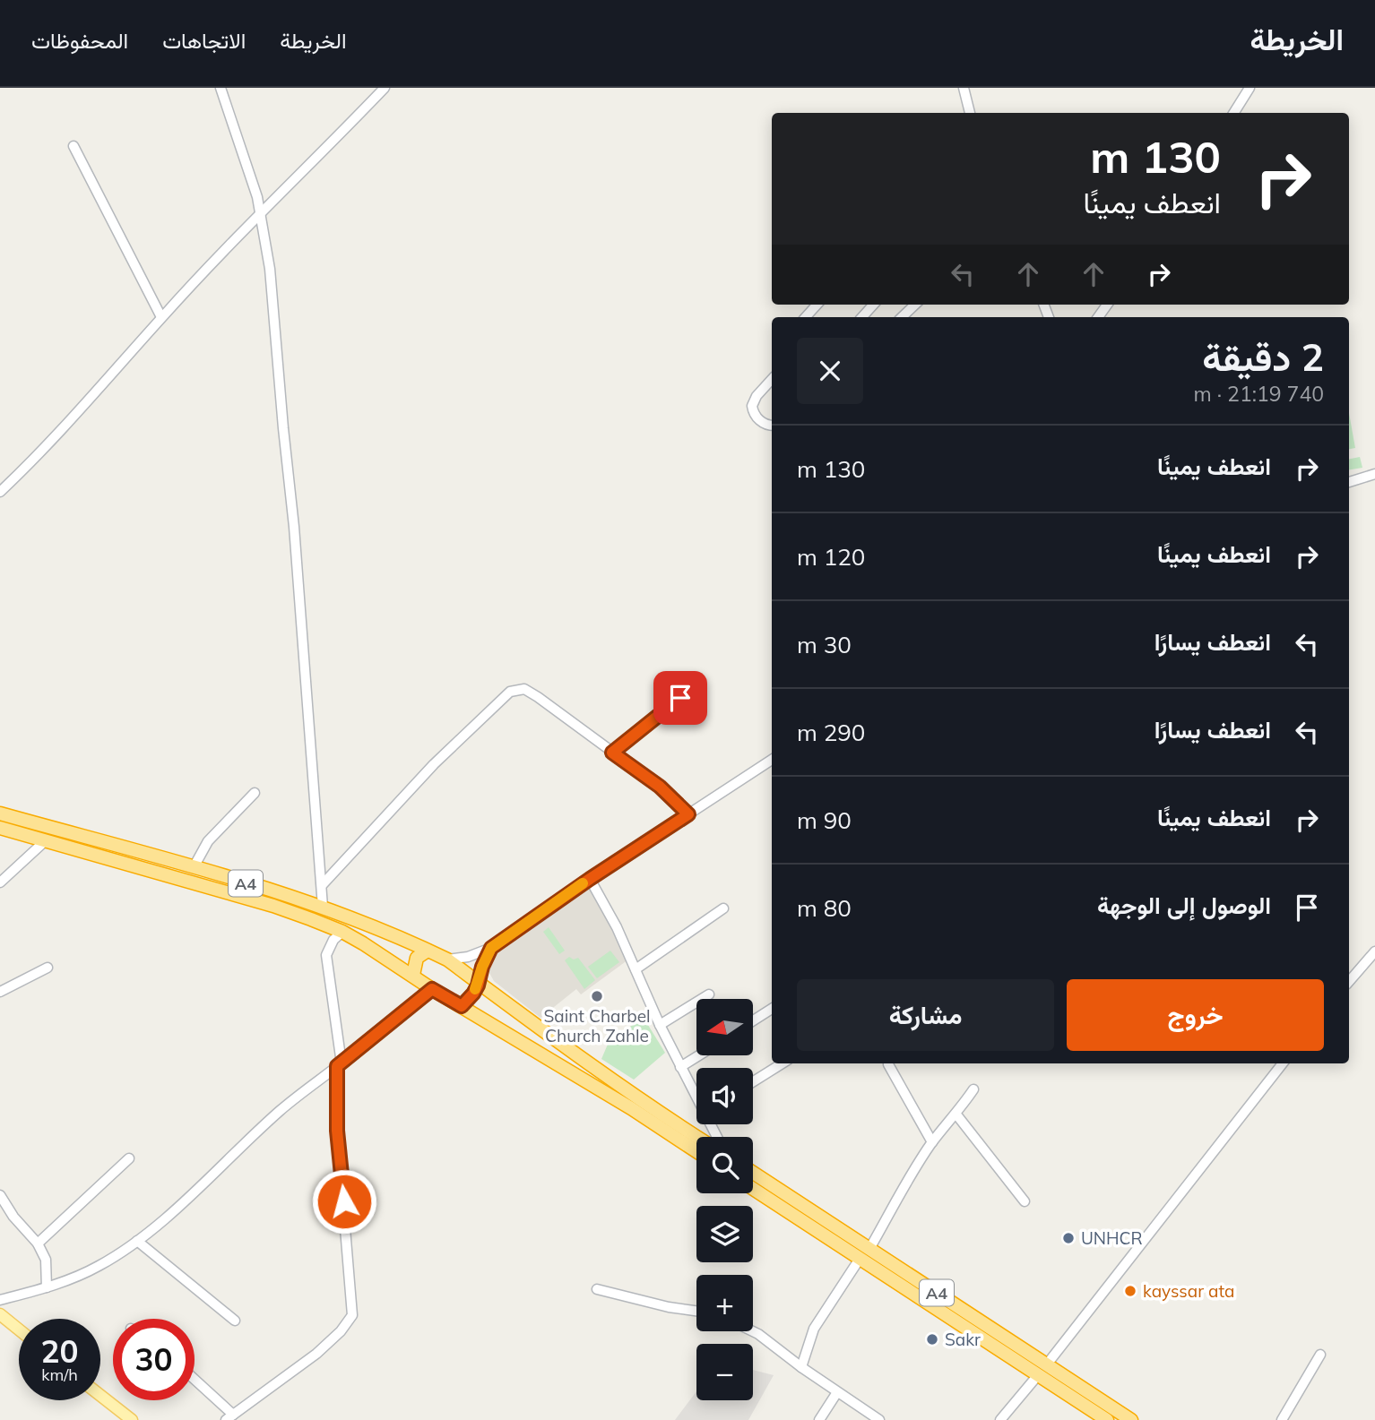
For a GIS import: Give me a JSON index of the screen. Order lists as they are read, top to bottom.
{
  "streets": {
    "highway": ["A4"]
  },
  "places": [
    "Saint Charbel Church Zahle",
    "UNHCR",
    "kayssar ata",
    "Sakr"
  ],
  "north": "left",
  "page": {
    "header": "الخريطة",
    "nav": ["الخريطة", "الاتجاهات", "المحفوظات"],
    "turn": ["130 m", "انعطف يمينًا"],
    "heading": ["2 دقيقة", "740 m · 21:19"],
    "list": [
      {
        "name": "انعطف يمينًا",
        "value": "130 m"
      },
      {
        "name": "انعطف يمينًا",
        "value": "120 m"
      },
      {
        "name": "انعطف يسارًا",
        "value": "30 m"
      },
      {
        "name": "انعطف يسارًا",
        "value": "290 m"
      },
      {
        "name": "انعطف يمينًا",
        "value": "90 m"
      },
      {
        "name": "الوصول إلى الوجهة",
        "value": "80 m"
      }
    ],
    "buttons": ["خروج", "مشاركة"],
    "map_buttons": ["+", "−"],
    "speed": "20 km/h",
    "limit": "30"
  }
}
